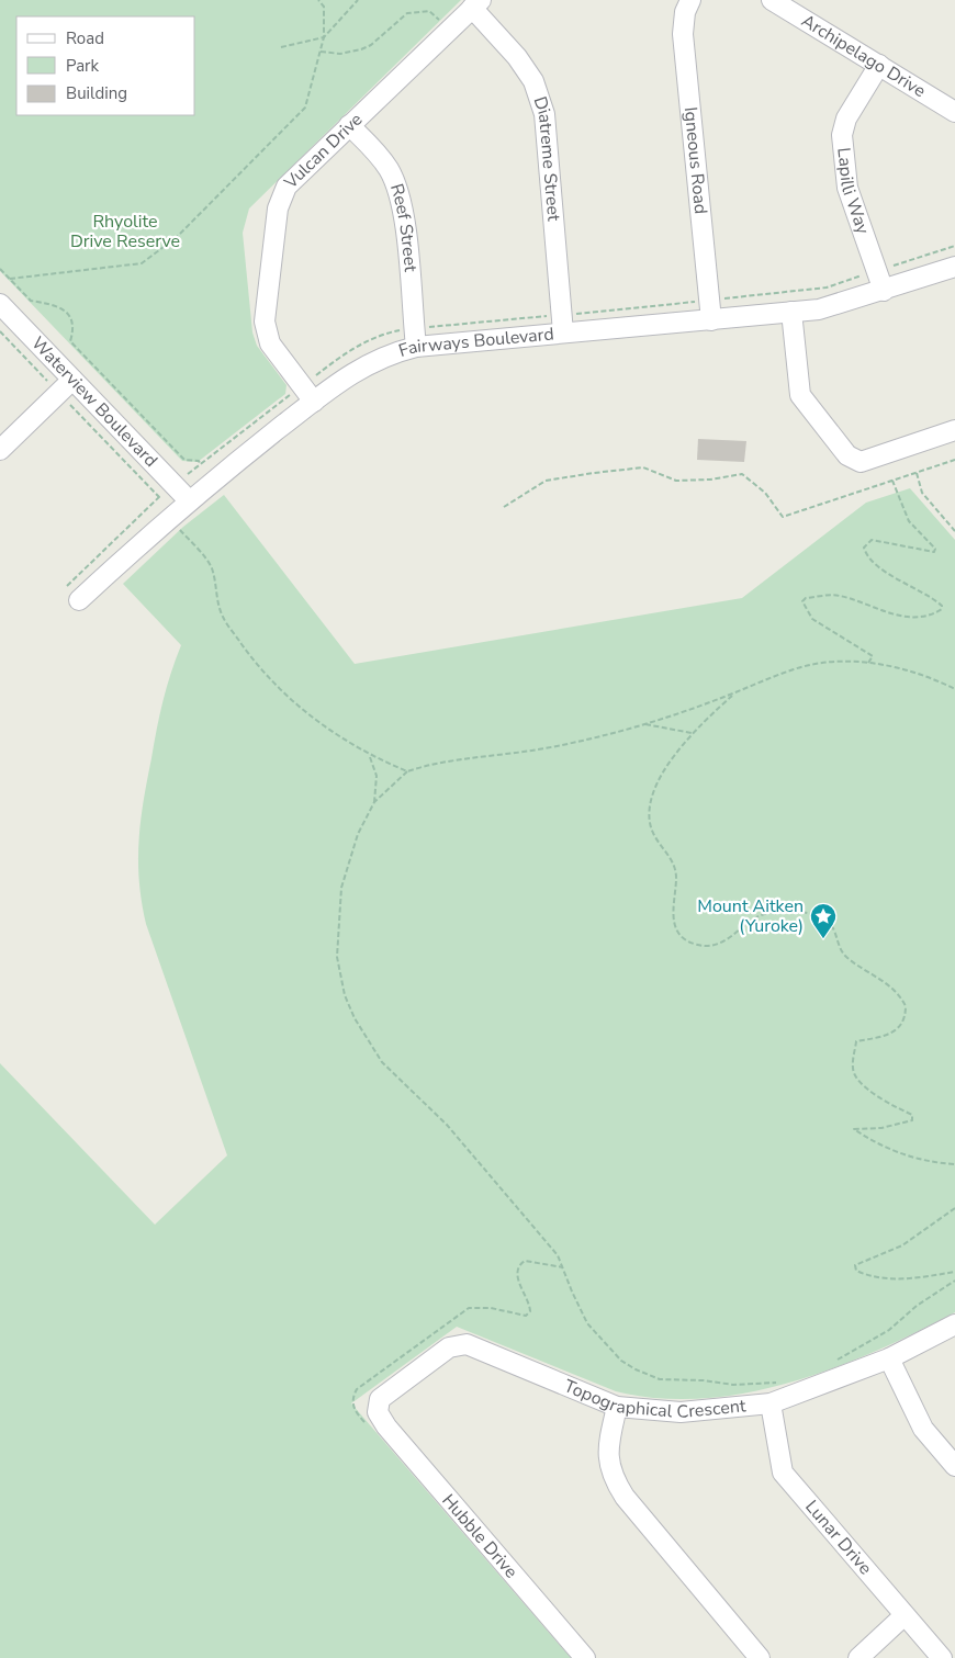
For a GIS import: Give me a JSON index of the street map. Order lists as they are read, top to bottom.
{
  "streets": {
    "street": [
      "Archipelago Drive",
      "Vulcan Drive",
      "Diatreme Street",
      "Igneous Road",
      "Lapilli Way",
      "Reef Street",
      "Fairways Boulevard",
      "Waterview Boulevard",
      "Topographical Crescent",
      "Hubble Drive",
      "Lunar Drive"
    ]
  },
  "crossings": [
    ["Archipelago Drive", "Lapilli Way"],
    ["Vulcan Drive", "Diatreme Street"],
    ["Vulcan Drive", "Reef Street"],
    ["Vulcan Drive", "Fairways Boulevard"],
    ["Diatreme Street", "Fairways Boulevard"],
    ["Igneous Road", "Fairways Boulevard"],
    ["Lapilli Way", "Fairways Boulevard"],
    ["Reef Street", "Fairways Boulevard"],
    ["Fairways Boulevard", "Waterview Boulevard"],
    ["Topographical Crescent", "Hubble Drive"],
    ["Topographical Crescent", "Lunar Drive"]
  ],
  "parks": ["Rhyolite Drive Reserve"],
  "places": {
    "place": ["Mount Aitken (Yuroke)"]
  },
  "legend": ["Road", "Park", "Building"]
}
